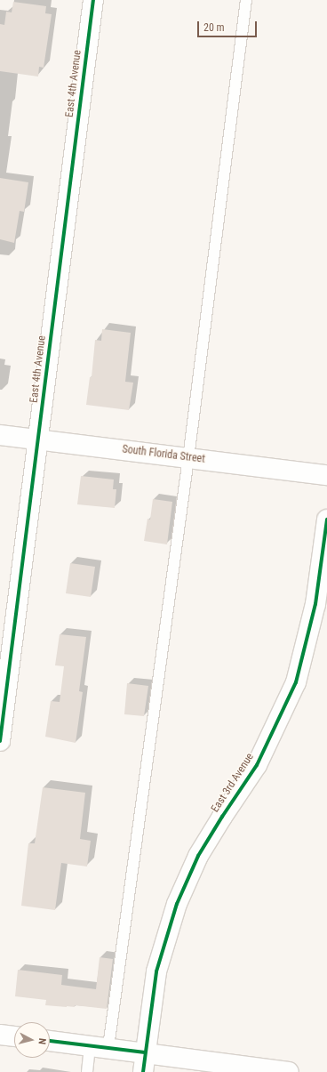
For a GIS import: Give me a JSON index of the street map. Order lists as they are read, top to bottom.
{
  "streets": {
    "street": ["East 4th Avenue", "South Florida Street", "East 3rd Avenue"]
  },
  "crossings": [
    ["East 4th Avenue", "South Florida Street"]
  ],
  "scale_bar": "20 m",
  "north": "right"
}
